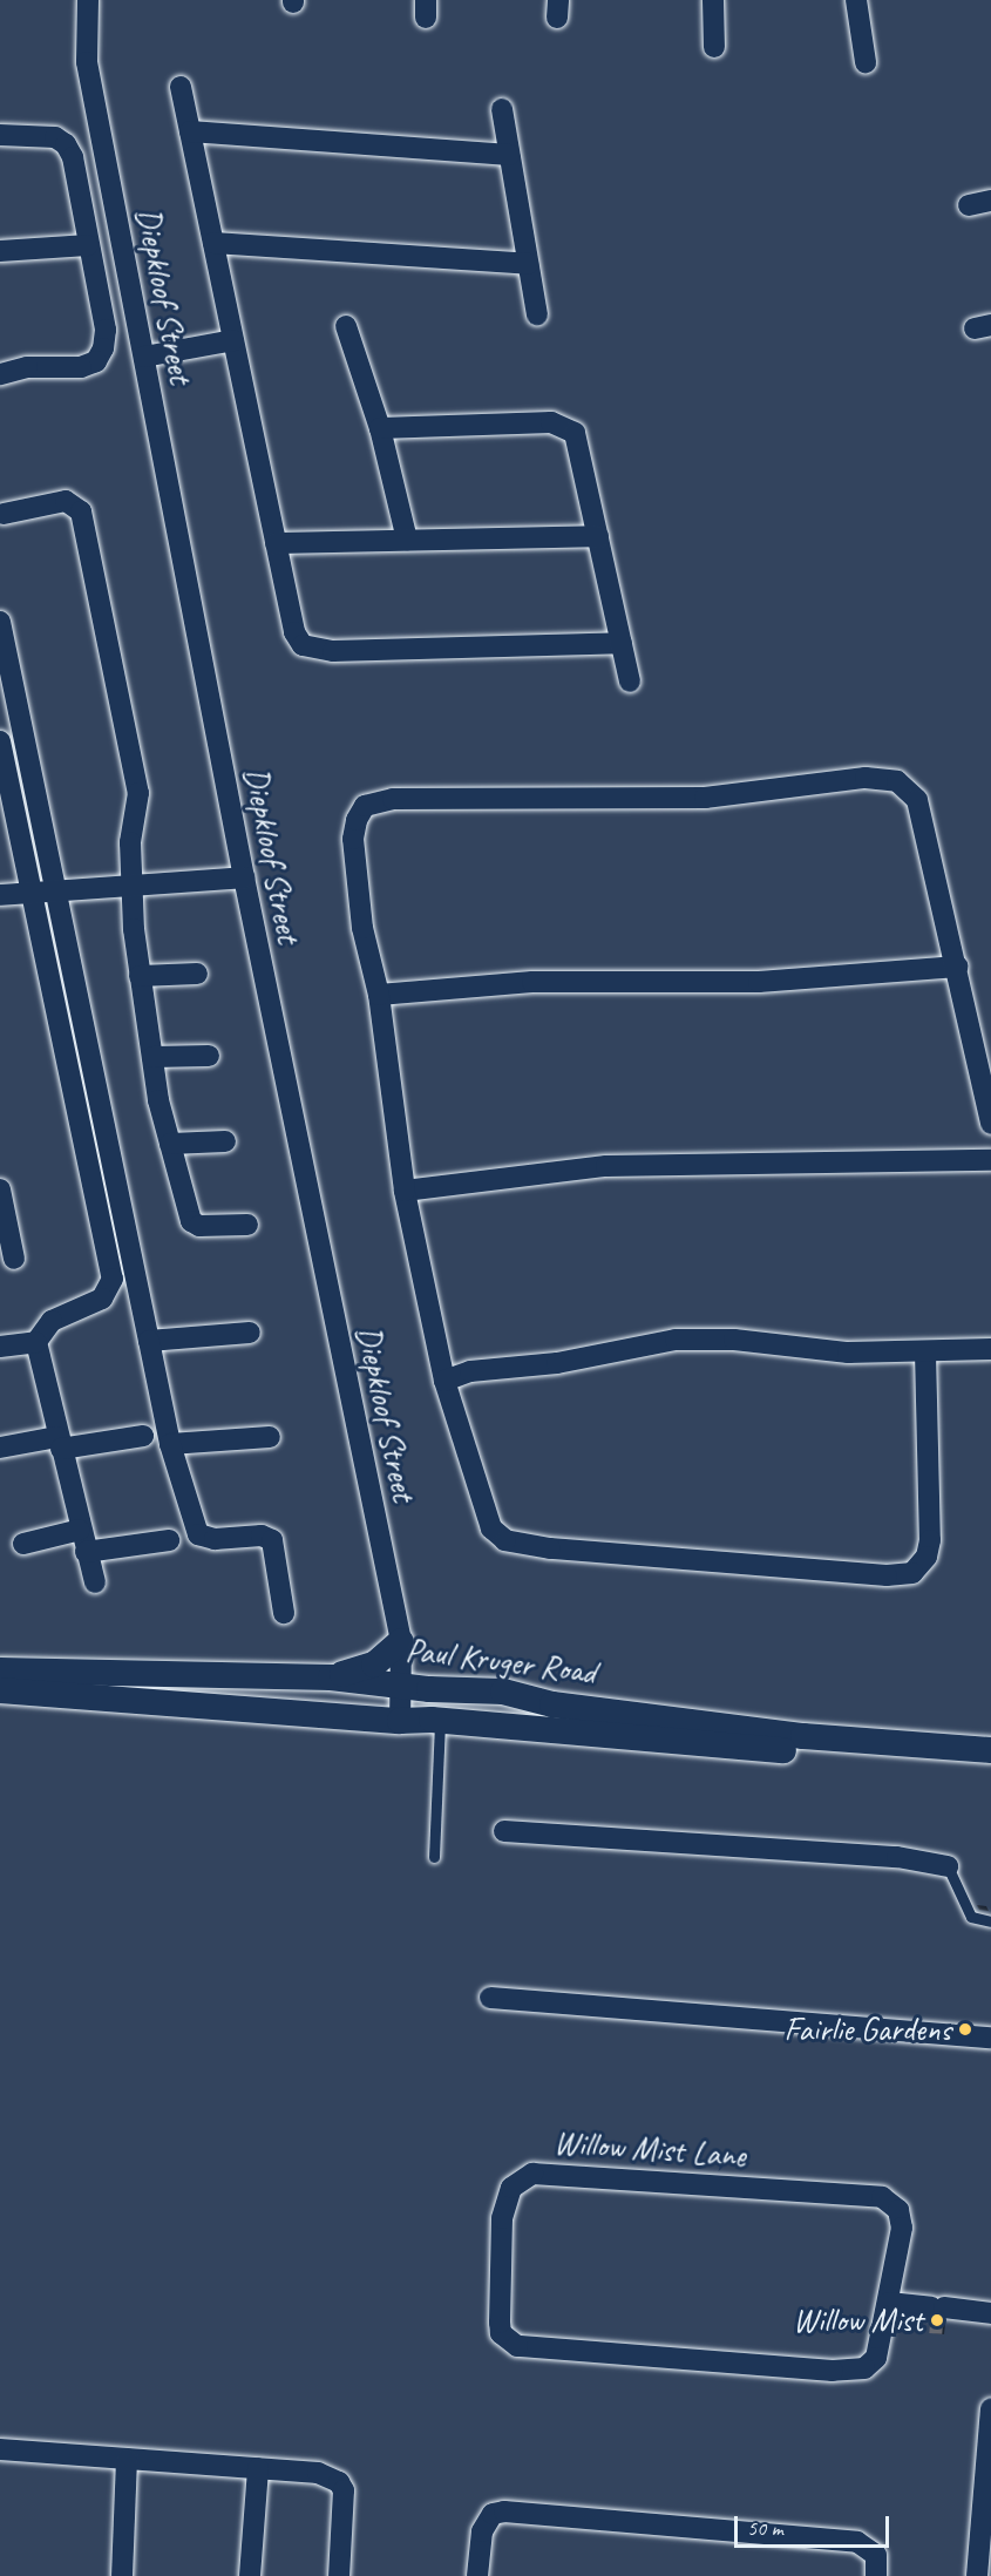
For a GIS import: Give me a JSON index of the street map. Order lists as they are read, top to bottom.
{
  "streets": {
    "street": ["Diepkloof Street", "Paul Kruger Road", "Willow Mist Lane"]
  },
  "crossings": [
    ["Diepkloof Street", "Paul Kruger Road"]
  ],
  "places": ["Fairlie Gardens", "Willow Mist"],
  "scale_bar": "50 m"
}
